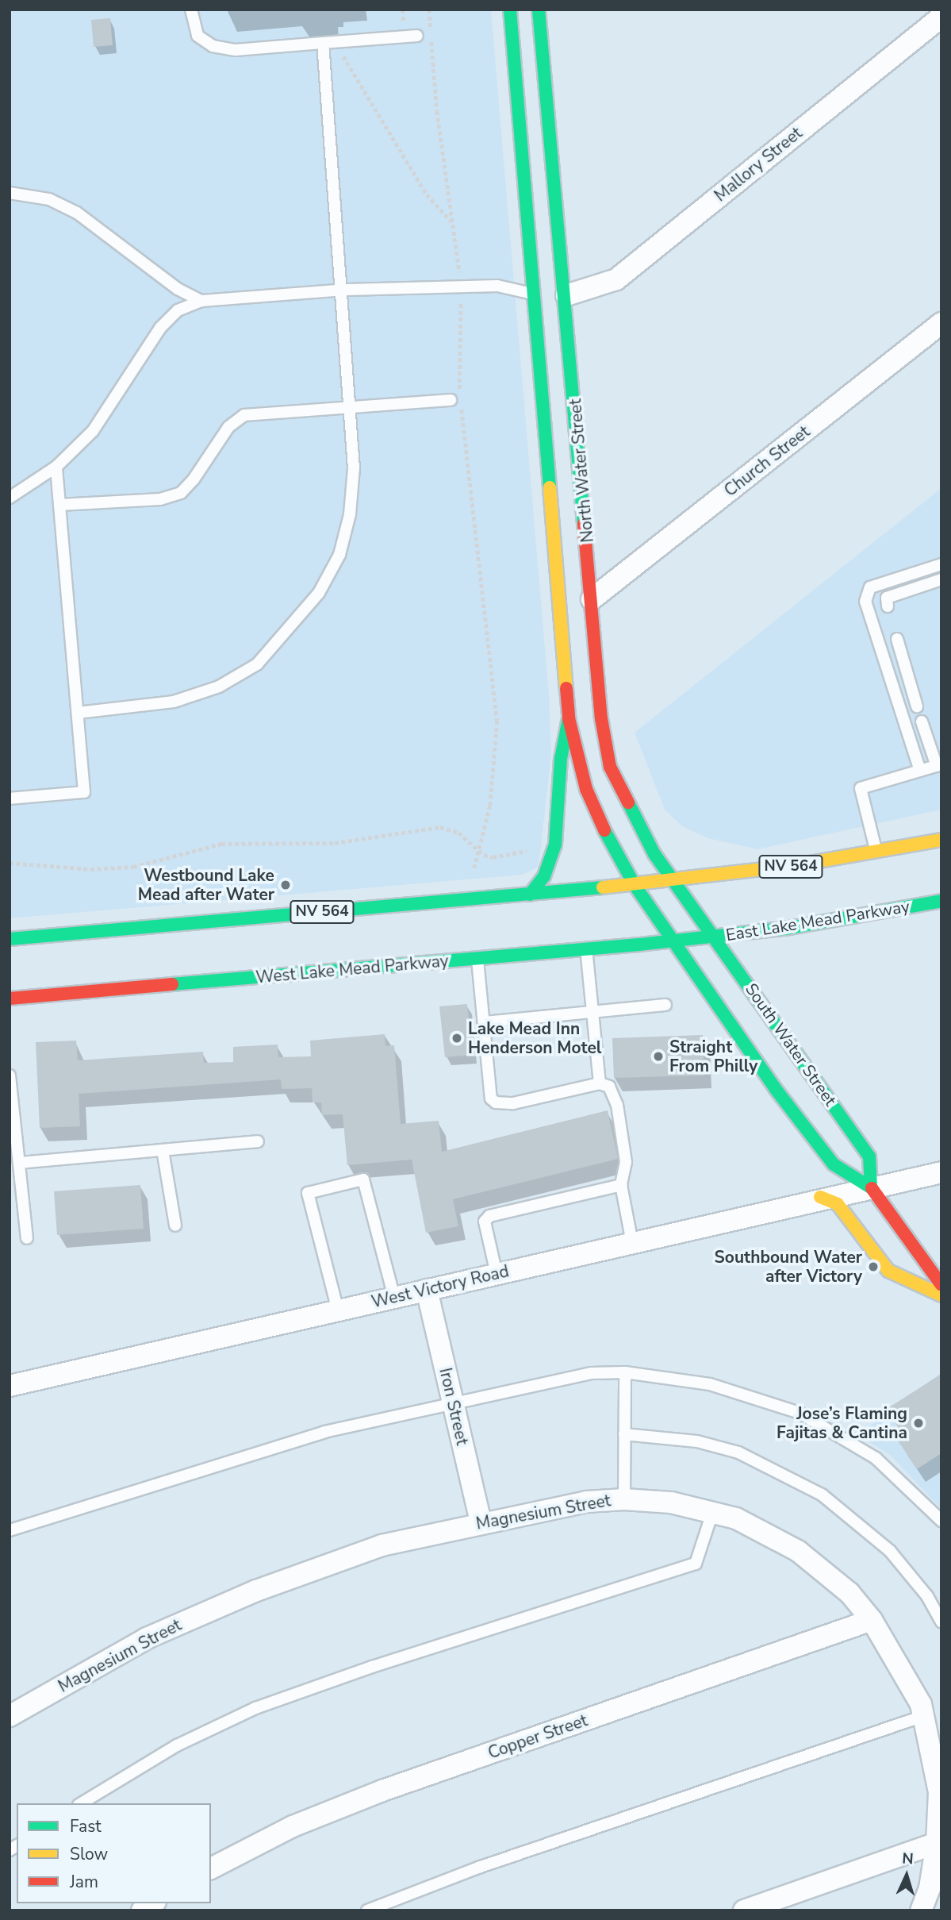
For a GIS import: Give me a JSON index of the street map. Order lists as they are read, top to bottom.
{
  "streets": {
    "main road": [
      "North Water Street",
      "NV 564",
      "East Lake Mead Parkway",
      "West Lake Mead Parkway",
      "South Water Street"
    ],
    "street": [
      "Mallory Street",
      "Church Street",
      "West Victory Road",
      "Iron Street",
      "Magnesium Street",
      "Copper Street"
    ]
  },
  "crossings": [
    ["Mallory Street", "North Water Street"],
    ["Church Street", "North Water Street"],
    ["North Water Street", "NV 564"],
    ["North Water Street", "West Lake Mead Parkway"],
    ["North Water Street", "South Water Street"],
    ["East Lake Mead Parkway", "West Lake Mead Parkway"],
    ["East Lake Mead Parkway", "South Water Street"],
    ["South Water Street", "West Victory Road"],
    ["West Victory Road", "Iron Street"],
    ["Iron Street", "Magnesium Street"],
    ["Magnesium Street", "Copper Street"]
  ],
  "places": [
    "Westbound Lake Mead after Water",
    "Lake Mead Inn Henderson Motel",
    "Straight From Philly",
    "Southbound Water after Victory",
    "Jose’s Flaming Fajitas & Cantina"
  ],
  "legend": ["Fast", "Slow", "Jam"],
  "north": "top"
}
